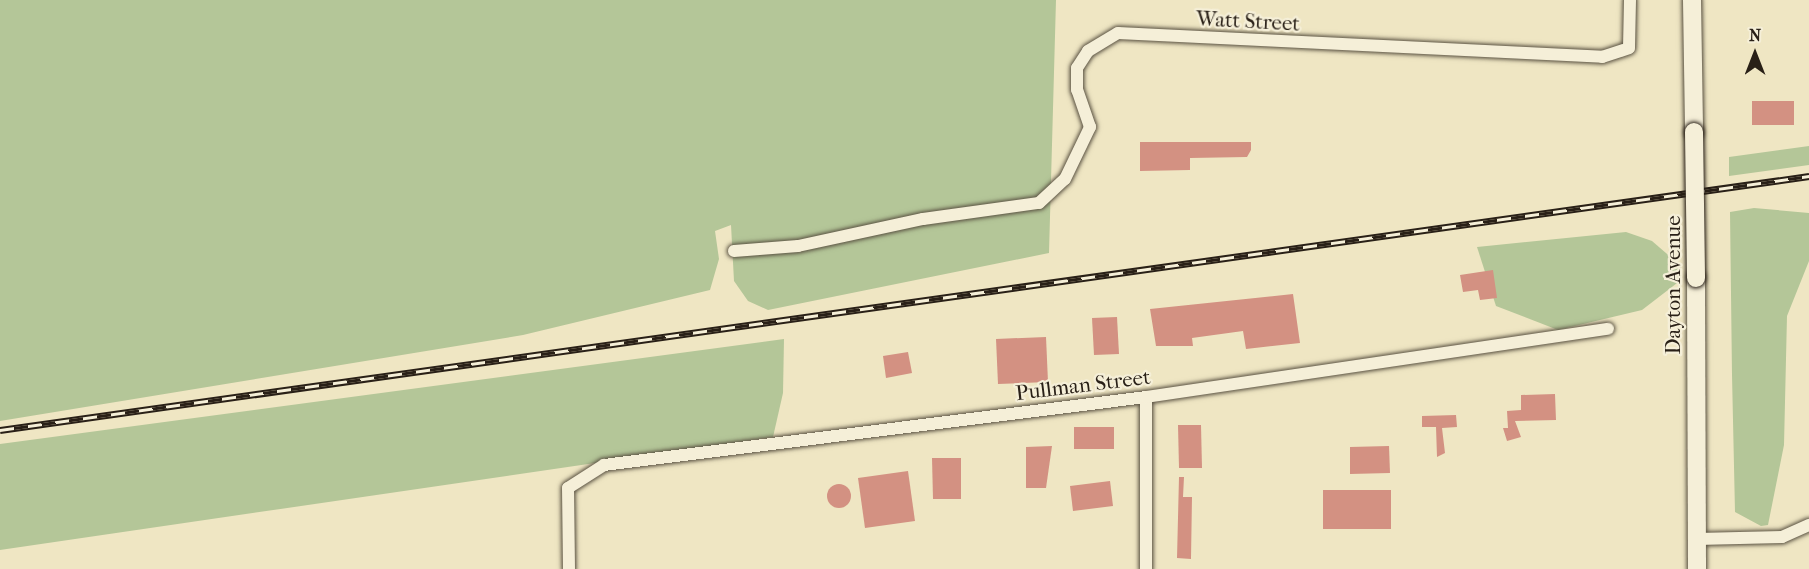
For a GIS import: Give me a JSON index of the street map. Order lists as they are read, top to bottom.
{
  "streets": {
    "main road": ["Dayton Avenue"],
    "street": ["Watt Street", "Pullman Street"]
  },
  "north": "top"
}
